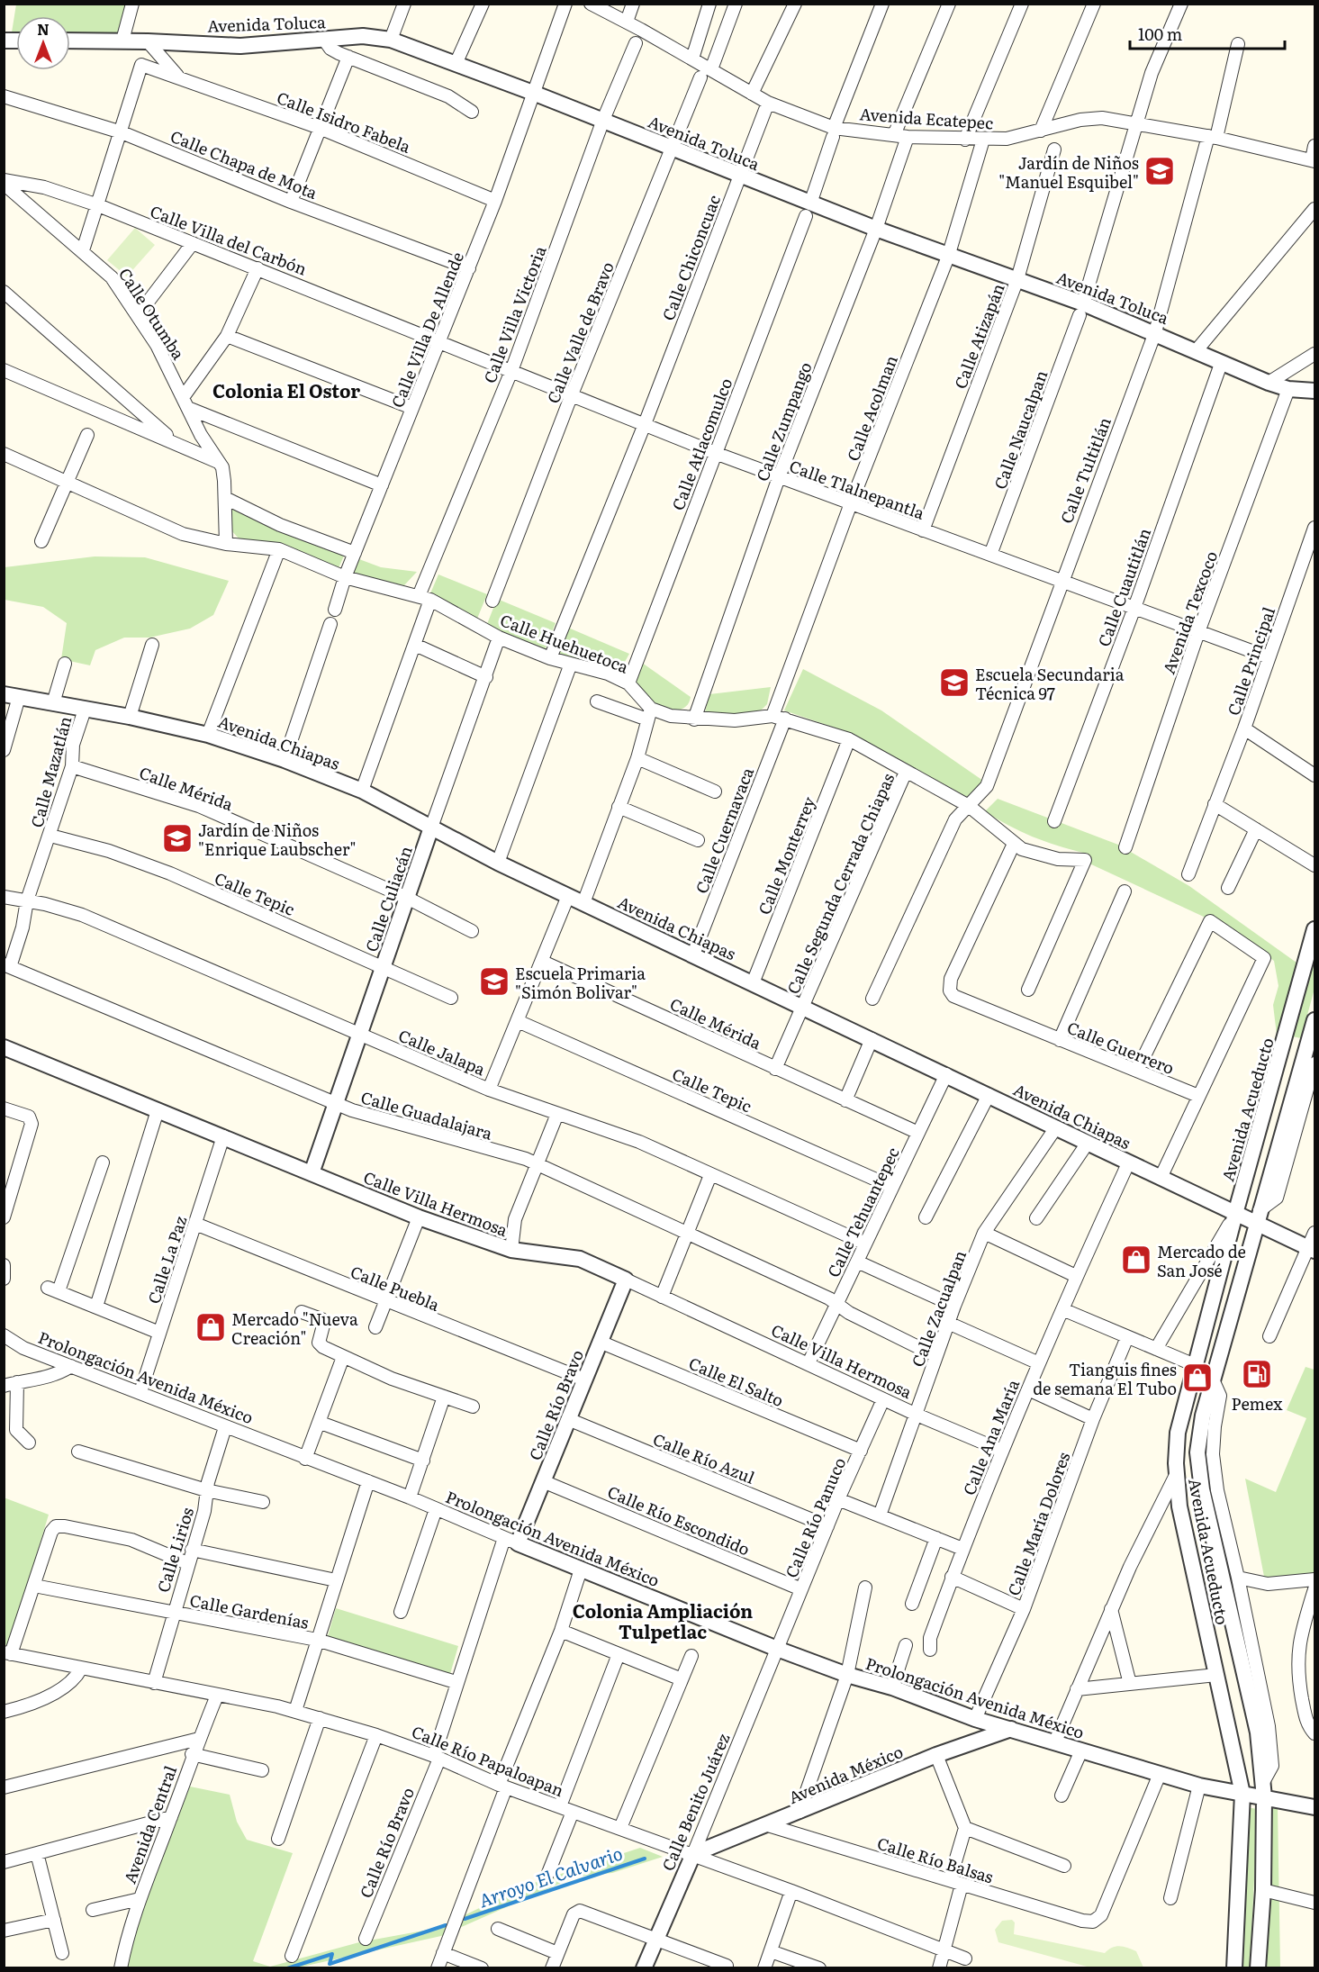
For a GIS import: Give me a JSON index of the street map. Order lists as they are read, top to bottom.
{
  "streets": {
    "street": [
      "Avenida Toluca",
      "Avenida Ecatepec",
      "Calle Isidro Fabela",
      "Calle Chapa de Mota",
      "Calle Villa del Carbón",
      "Calle Chiconcuac",
      "Calle Otumba",
      "Calle Villa Victoria",
      "Calle Villa De Allende",
      "Calle Valle de Bravo",
      "Calle Atizapán",
      "Calle Acolman",
      "Calle Zumpango",
      "Calle Naucalpan",
      "Calle Atlacomulco",
      "Calle Tultitlán",
      "Calle Tlalnepantla",
      "Calle Cuautitlán",
      "Avenida Texcoco",
      "Calle Huehuetoca",
      "Calle Principal",
      "Avenida Chiapas",
      "Calle Mazatlán",
      "Calle Mérida",
      "Calle Cuernavaca",
      "Calle Monterrey",
      "Calle Segunda Cerrada Chiapas",
      "Calle Tepic",
      "Calle Culiacán",
      "Calle Guerrero",
      "Calle Jalapa",
      "Avenida Acueducto",
      "Calle Guadalajara",
      "Calle Villa Hermosa",
      "Calle Tehuantepec",
      "Calle La Paz",
      "Calle Puebla",
      "Calle Zacualpan",
      "Prolongación Avenida México",
      "Calle El Salto",
      "Calle Río Bravo",
      "Calle Ana María",
      "Calle Río Azul",
      "Calle Río Panuco",
      "Calle Río Escondido",
      "Calle María Dolores",
      "Calle Lirios",
      "Calle Gardenías",
      "Calle Río Papaloapan",
      "Avenida México",
      "Calle Benito Juárez",
      "Avenida Central",
      "Calle Río Balsas"
    ]
  },
  "crossings": [
    ["Avenida Toluca", "Calle Isidro Fabela"],
    ["Avenida Toluca", "Calle Chiconcuac"],
    ["Avenida Toluca", "Calle Villa Victoria"],
    ["Avenida Toluca", "Calle Villa De Allende"],
    ["Avenida Toluca", "Calle Valle de Bravo"],
    ["Avenida Toluca", "Calle Atizapán"],
    ["Avenida Toluca", "Calle Acolman"],
    ["Avenida Toluca", "Calle Zumpango"],
    ["Avenida Toluca", "Calle Naucalpan"],
    ["Avenida Toluca", "Calle Atlacomulco"],
    ["Avenida Toluca", "Calle Tultitlán"],
    ["Avenida Toluca", "Calle Cuautitlán"],
    ["Avenida Toluca", "Avenida Texcoco"],
    ["Avenida Ecatepec", "Calle Chiconcuac"],
    ["Avenida Ecatepec", "Calle Acolman"],
    ["Avenida Ecatepec", "Calle Zumpango"],
    ["Avenida Ecatepec", "Calle Naucalpan"],
    ["Avenida Ecatepec", "Calle Atlacomulco"],
    ["Avenida Ecatepec", "Calle Tultitlán"],
    ["Calle Isidro Fabela", "Calle Chapa de Mota"],
    ["Calle Isidro Fabela", "Calle Villa De Allende"],
    ["Calle Chapa de Mota", "Calle Villa De Allende"],
    ["Calle Villa del Carbón", "Calle Otumba"],
    ["Calle Villa del Carbón", "Calle Villa De Allende"],
    ["Calle Villa del Carbón", "Calle Tlalnepantla"],
    ["Calle Chiconcuac", "Calle Tlalnepantla"],
    ["Calle Chiconcuac", "Calle Huehuetoca"],
    ["Calle Otumba", "Calle Huehuetoca"],
    ["Calle Villa Victoria", "Calle Tlalnepantla"],
    ["Calle Villa Victoria", "Calle Huehuetoca"],
    ["Calle Villa Victoria", "Avenida Chiapas"],
    ["Calle Villa De Allende", "Calle Tlalnepantla"],
    ["Calle Villa De Allende", "Calle Huehuetoca"],
    ["Calle Valle de Bravo", "Calle Tlalnepantla"],
    ["Calle Atizapán", "Calle Tlalnepantla"],
    ["Calle Acolman", "Calle Tlalnepantla"],
    ["Calle Zumpango", "Calle Tlalnepantla"],
    ["Calle Naucalpan", "Calle Tlalnepantla"],
    ["Calle Atlacomulco", "Calle Tlalnepantla"],
    ["Calle Atlacomulco", "Calle Huehuetoca"],
    ["Calle Tultitlán", "Calle Tlalnepantla"],
    ["Calle Tlalnepantla", "Calle Cuautitlán"],
    ["Calle Tlalnepantla", "Avenida Texcoco"],
    ["Calle Tlalnepantla", "Calle Principal"],
    ["Calle Huehuetoca", "Calle Culiacán"],
    ["Avenida Chiapas", "Calle Mazatlán"],
    ["Avenida Chiapas", "Calle Cuernavaca"],
    ["Avenida Chiapas", "Calle Monterrey"],
    ["Avenida Chiapas", "Calle Segunda Cerrada Chiapas"],
    ["Avenida Chiapas", "Calle Culiacán"],
    ["Avenida Chiapas", "Avenida Acueducto"],
    ["Avenida Chiapas", "Calle Tehuantepec"],
    ["Avenida Chiapas", "Calle Zacualpan"],
    ["Avenida Chiapas", "Calle Ana María"],
    ["Calle Mazatlán", "Calle Mérida"],
    ["Calle Mazatlán", "Calle Tepic"],
    ["Calle Mazatlán", "Calle Jalapa"],
    ["Calle Mazatlán", "Calle Guadalajara"],
    ["Calle Mérida", "Calle Segunda Cerrada Chiapas"],
    ["Calle Mérida", "Calle Culiacán"],
    ["Calle Mérida", "Calle Tehuantepec"],
    ["Calle Tepic", "Calle Culiacán"],
    ["Calle Tepic", "Calle Tehuantepec"],
    ["Calle Culiacán", "Calle Jalapa"],
    ["Calle Culiacán", "Calle Guadalajara"],
    ["Calle Culiacán", "Calle Villa Hermosa"],
    ["Calle Jalapa", "Calle Tehuantepec"],
    ["Avenida Acueducto", "Prolongación Avenida México"],
    ["Calle Guadalajara", "Calle Tehuantepec"],
    ["Calle Guadalajara", "Calle Zacualpan"],
    ["Calle Villa Hermosa", "Calle Tehuantepec"],
    ["Calle Villa Hermosa", "Calle La Paz"],
    ["Calle Villa Hermosa", "Calle Zacualpan"],
    ["Calle Villa Hermosa", "Calle Río Bravo"],
    ["Calle Villa Hermosa", "Calle Ana María"],
    ["Calle Villa Hermosa", "Calle Río Panuco"],
    ["Calle La Paz", "Calle Puebla"],
    ["Calle La Paz", "Prolongación Avenida México"],
    ["Calle Puebla", "Calle Río Bravo"],
    ["Prolongación Avenida México", "Calle Río Bravo"],
    ["Prolongación Avenida México", "Calle Río Panuco"],
    ["Prolongación Avenida México", "Calle María Dolores"],
    ["Prolongación Avenida México", "Calle Lirios"],
    ["Prolongación Avenida México", "Avenida México"],
    ["Prolongación Avenida México", "Calle Benito Juárez"],
    ["Prolongación Avenida México", "Calle Río Balsas"],
    ["Calle El Salto", "Calle Río Bravo"],
    ["Calle El Salto", "Calle Río Panuco"],
    ["Calle Río Bravo", "Calle Río Azul"],
    ["Calle Río Bravo", "Calle Río Escondido"],
    ["Calle Río Bravo", "Calle Gardenías"],
    ["Calle Río Bravo", "Calle Río Papaloapan"],
    ["Calle Río Azul", "Calle Río Panuco"],
    ["Calle Río Panuco", "Calle Río Escondido"],
    ["Calle Río Panuco", "Calle Benito Juárez"],
    ["Calle Lirios", "Calle Gardenías"],
    ["Calle Lirios", "Calle Río Papaloapan"],
    ["Calle Río Papaloapan", "Avenida México"],
    ["Calle Río Papaloapan", "Calle Benito Juárez"],
    ["Calle Río Papaloapan", "Avenida Central"],
    ["Avenida México", "Calle Benito Juárez"],
    ["Avenida México", "Calle Río Balsas"]
  ],
  "districts": ["Colonia El Ostor", "Colonia Ampliación Tulpetlac"],
  "water": ["Arroyo El Calvario"],
  "places": {
    "school or university": [
      "Jardín de Niños \"Manuel Esquibel\"",
      "Escuela Secundaria Técnica 97",
      "Jardín de Niños \"Enrique Laubscher\"",
      "Escuela Primaria \"Simón Bolivar\""
    ],
    "shop": ["Mercado de San José", "Mercado \"Nueva Creación\"", "Tianguis fines de semana El Tubo"],
    "fuel station": ["Pemex"]
  },
  "scale_bar": "100 m",
  "north": "top"
}
